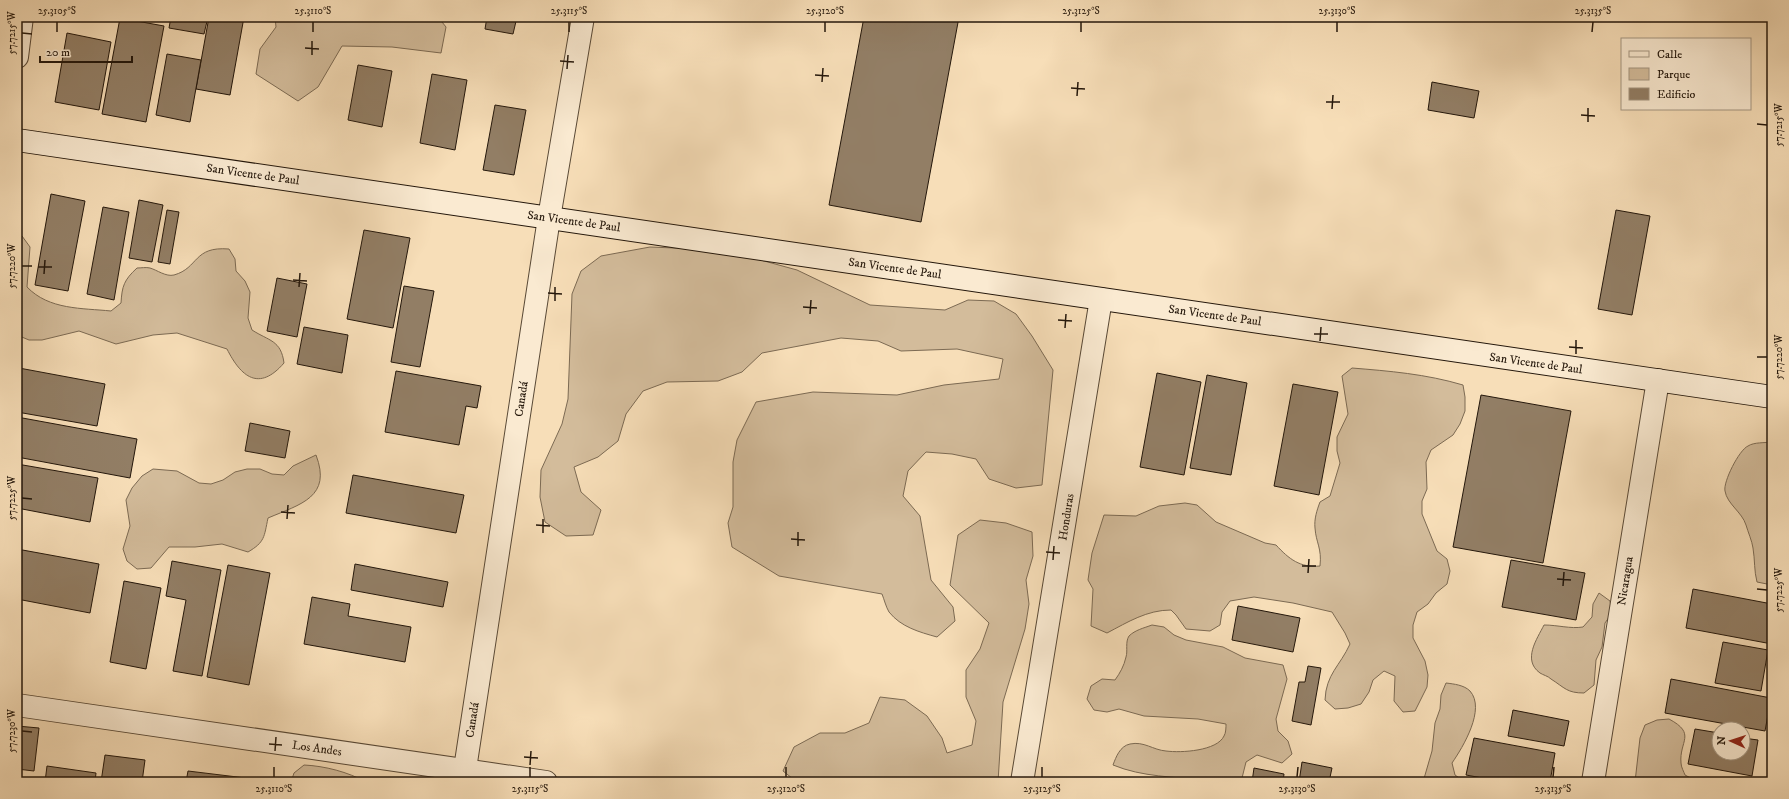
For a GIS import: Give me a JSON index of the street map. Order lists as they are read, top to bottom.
{
  "streets": {
    "street": [
      "San Vicente de Paul",
      "Canadá",
      "Honduras",
      "Nicaragua",
      "Los Andes"
    ]
  },
  "crossings": [
    ["San Vicente de Paul", "Canadá"],
    ["San Vicente de Paul", "Honduras"],
    ["San Vicente de Paul", "Nicaragua"],
    ["Canadá", "Los Andes"]
  ],
  "legend": ["Calle", "Parque", "Edificio"],
  "scale_bar": "20 m",
  "north": "left",
  "coordinates": [
    "25.3105°S",
    "25.3110°S",
    "25.3115°S",
    "25.3120°S",
    "25.3125°S",
    "25.3130°S",
    "25.3135°S",
    "57.7215°W",
    "57.7220°W",
    "57.7225°W",
    "57.7230°W"
  ]
}
